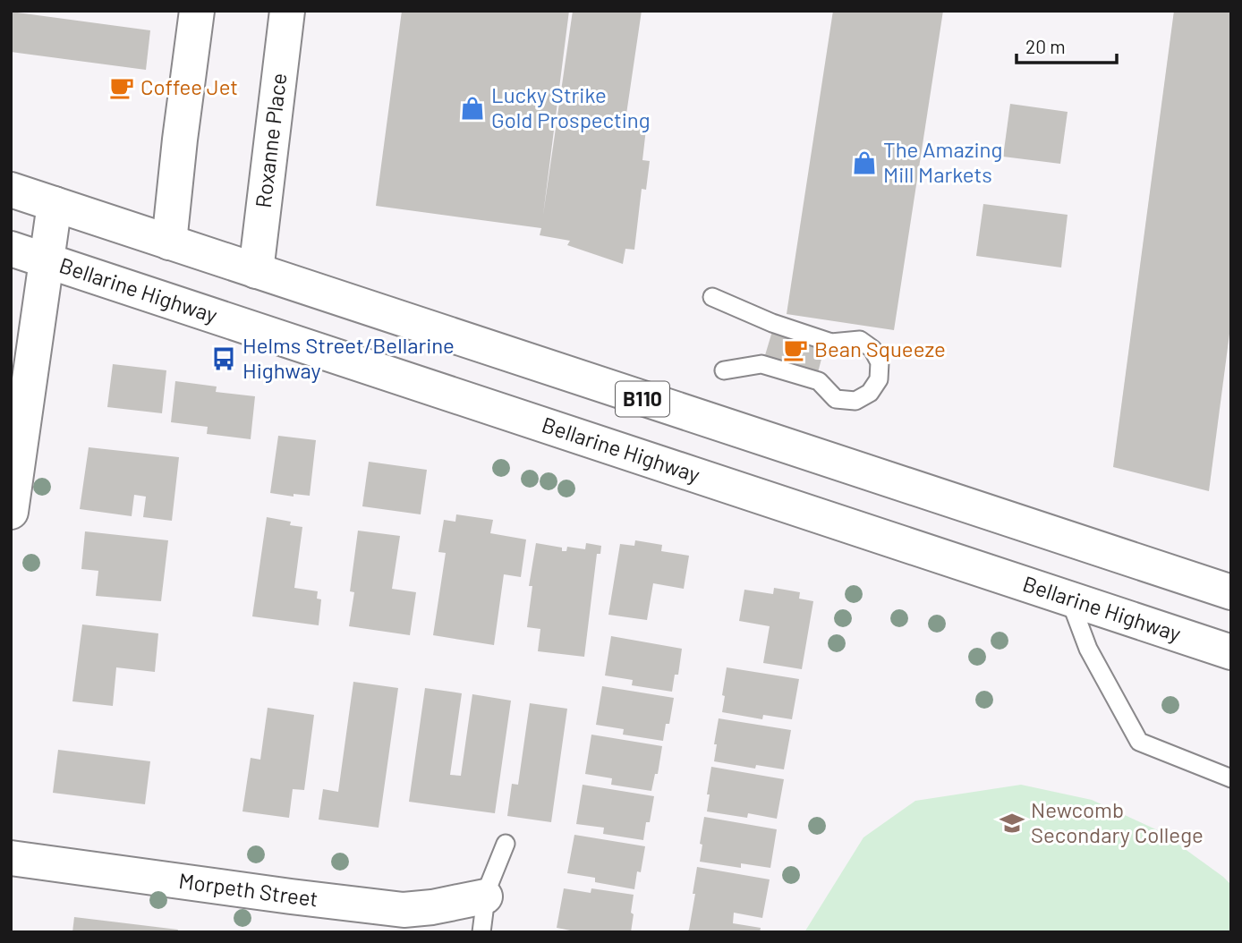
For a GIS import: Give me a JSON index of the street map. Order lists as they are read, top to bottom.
{
  "streets": {
    "main road": [
      "Roxanne Place",
      "Bellarine Highway",
      "B110",
      "Morpeth Street"
    ]
  },
  "crossings": [
    ["Roxanne Place", "B110"]
  ],
  "places": {
    "cafe": ["Coffee Jet", "Bean Squeeze"],
    "shop": ["Lucky Strike Gold Prospecting", "The Amazing Mill Markets"],
    "bus stop": ["Helms Street/Bellarine Highway"],
    "school or university": ["Newcomb Secondary College"]
  },
  "scale_bar": "20 m"
}
